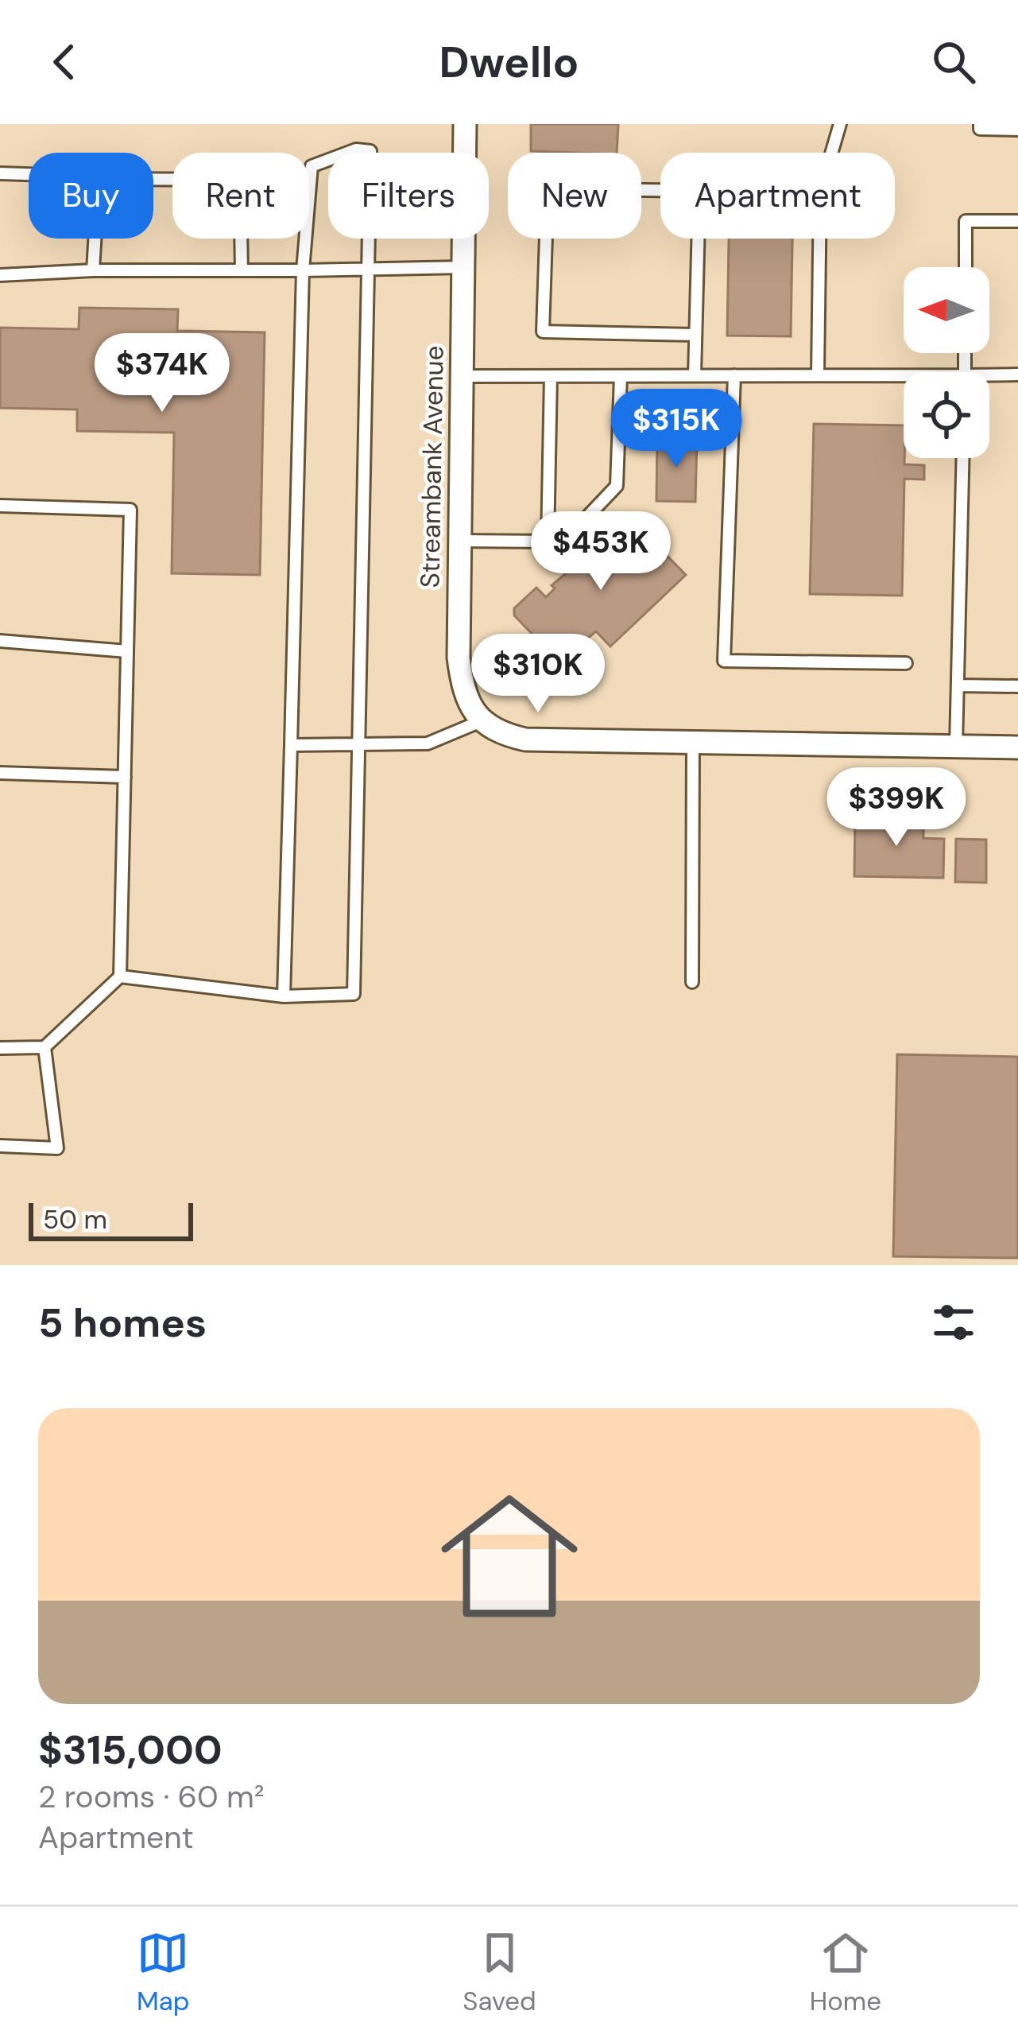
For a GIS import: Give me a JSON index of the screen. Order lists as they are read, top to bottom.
{
  "streets": {
    "street": ["Streambank Avenue"]
  },
  "scale_bar": "50 m",
  "north": "left",
  "page": {
    "header": "Dwello",
    "chip": [
      "Buy",
      "Rent",
      "Filters",
      "New",
      "Apartment"
    ],
    "price": [
      "$374K",
      "$315K",
      "$453K",
      "$310K",
      "$399K"
    ],
    "scale": "50 m",
    "heading": "5 homes",
    "list": [
      {
        "name": "$315,000",
        "note": "2 rooms · 60 m² · Apartment"
      }
    ],
    "tabs": ["Map", "Saved", "Home"]
  }
}
